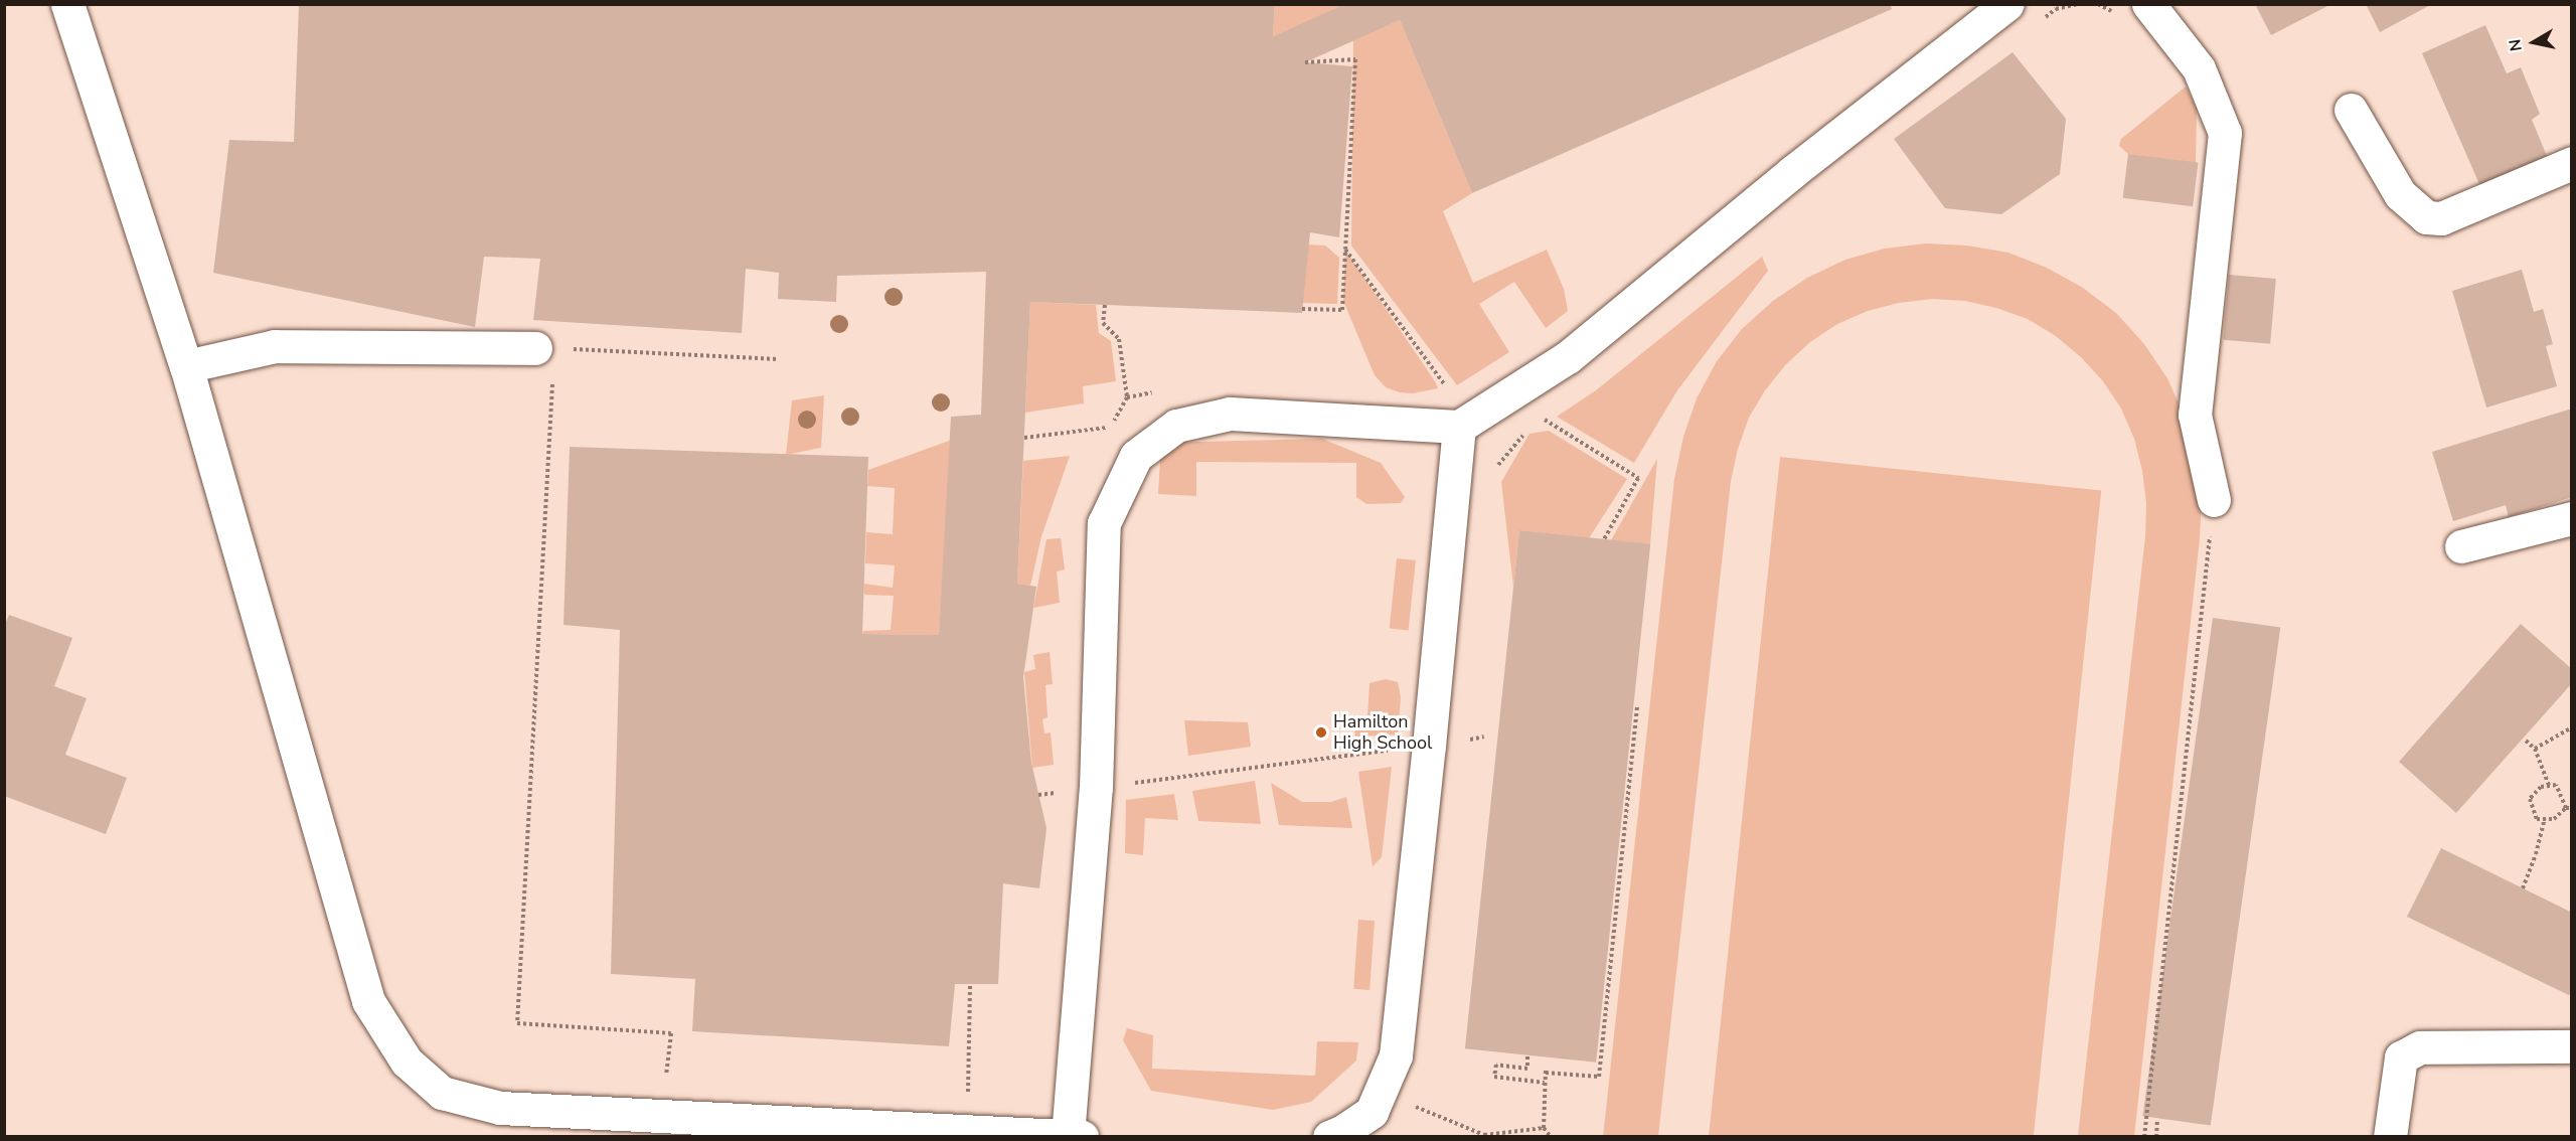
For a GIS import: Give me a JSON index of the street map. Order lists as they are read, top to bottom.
{
  "places": ["Hamilton High School"],
  "north": "left"
}
